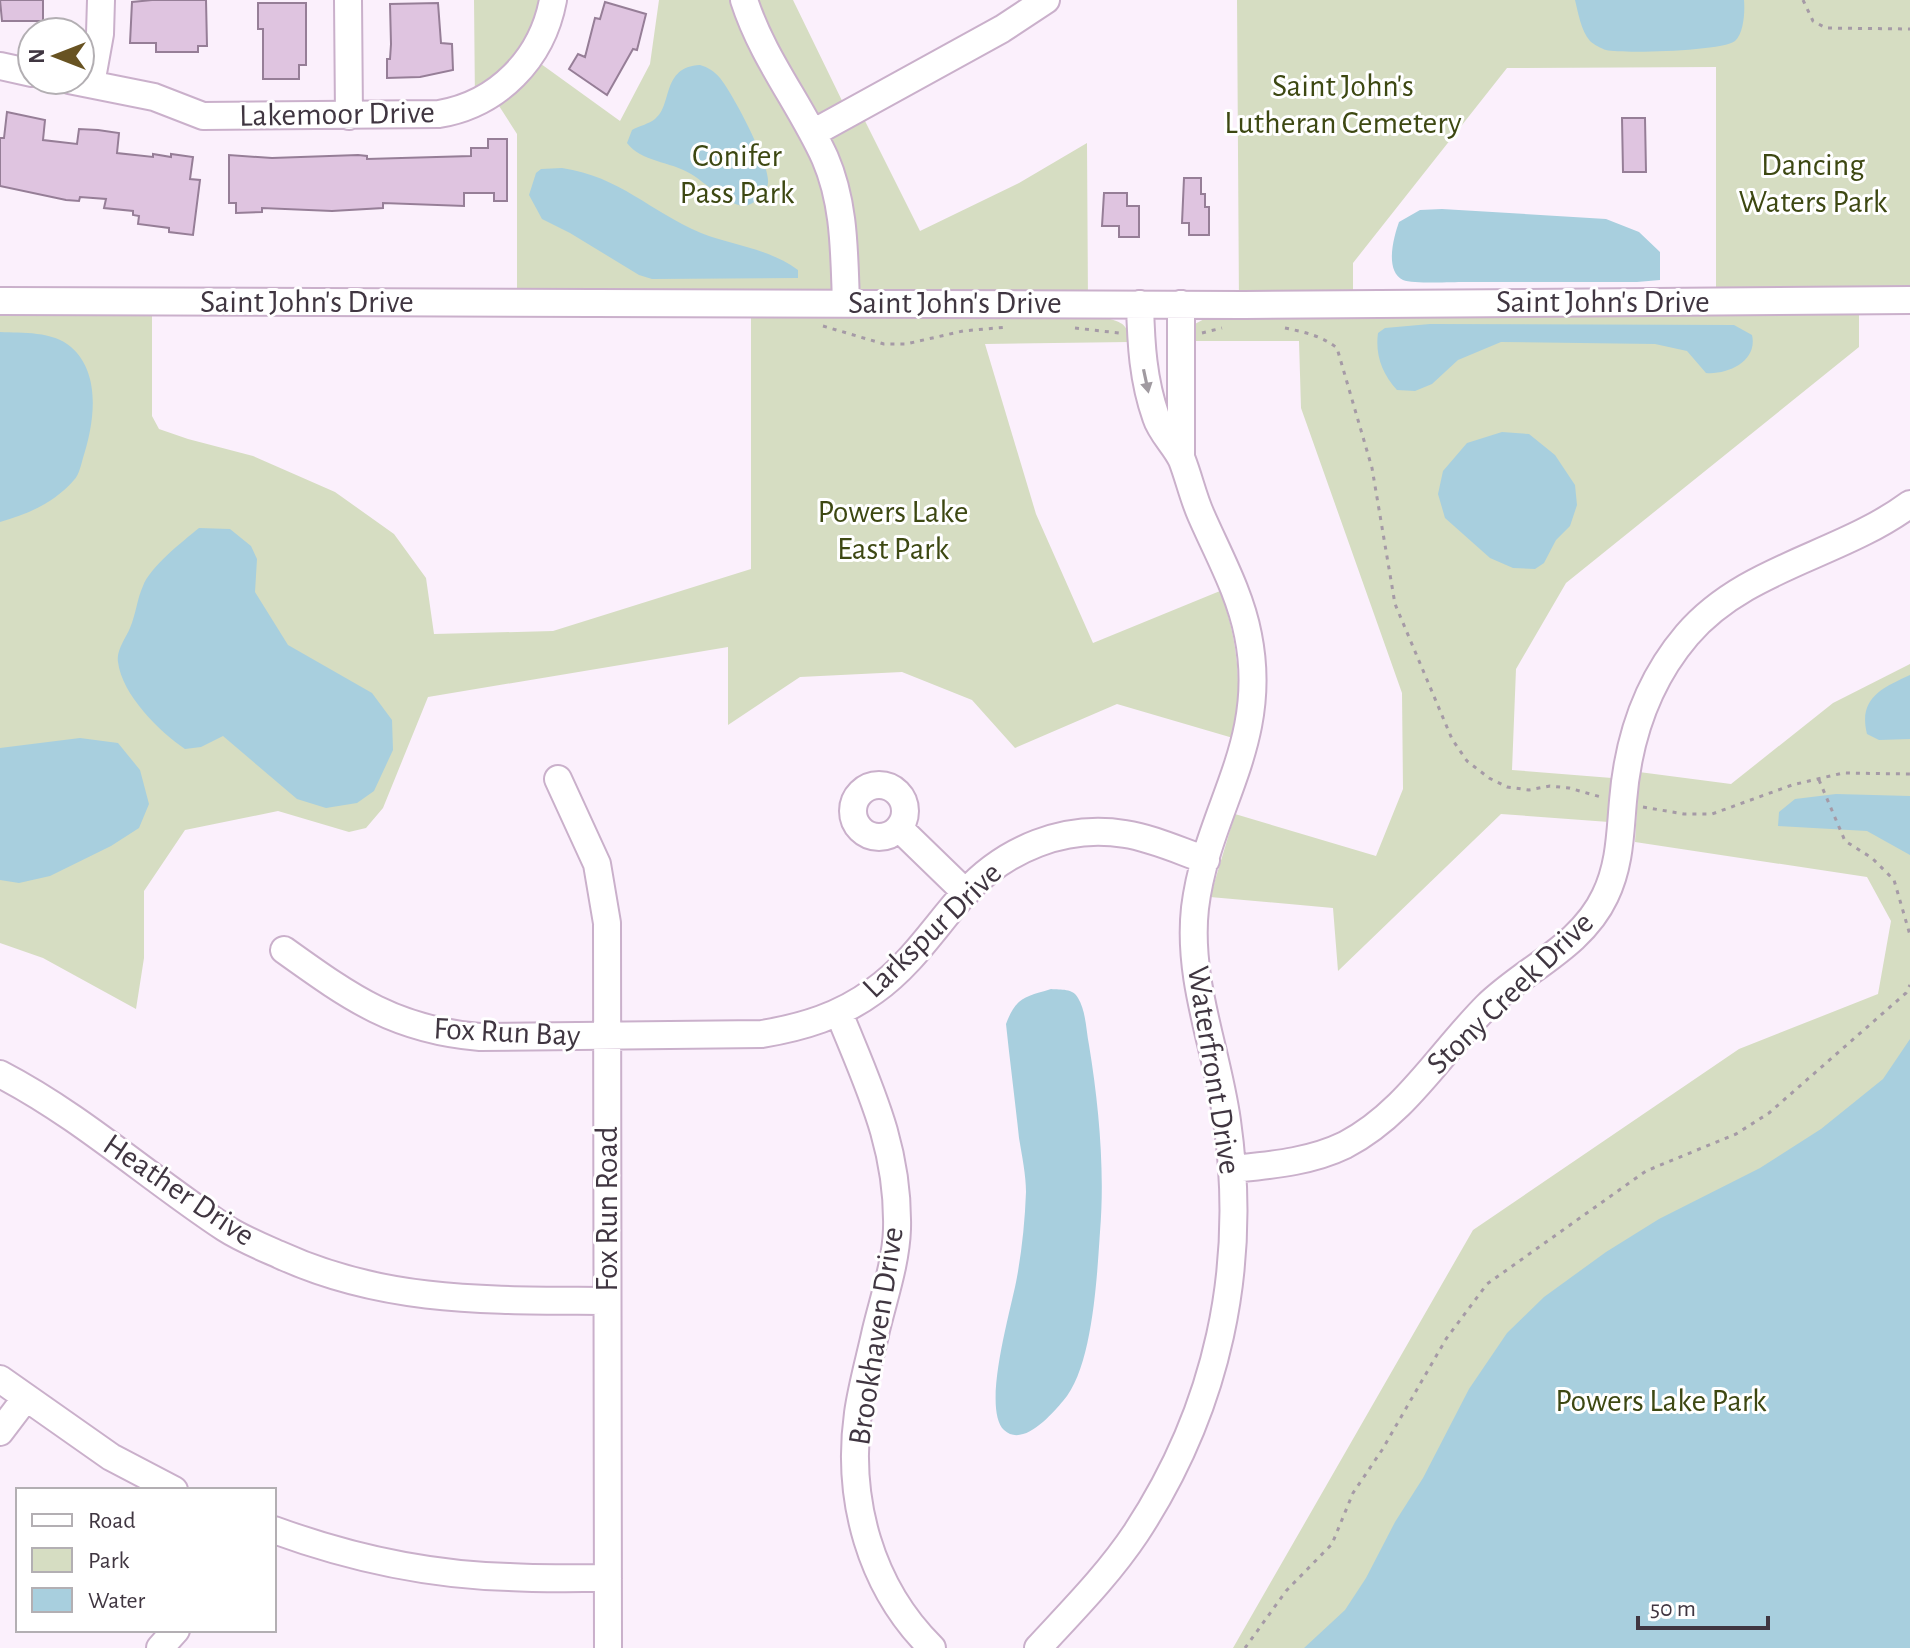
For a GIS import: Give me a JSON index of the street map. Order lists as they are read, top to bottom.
{
  "streets": {
    "street": [
      "Lakemoor Drive",
      "Saint John's Drive",
      "Larkspur Drive",
      "Stony Creek Drive",
      "Fox Run Bay",
      "Waterfront Drive",
      "Heather Drive",
      "Fox Run Road",
      "Brookhaven Drive"
    ]
  },
  "crossings": [
    ["Saint John's Drive", "Waterfront Drive"],
    ["Larkspur Drive", "Fox Run Bay"],
    ["Larkspur Drive", "Waterfront Drive"],
    ["Larkspur Drive", "Fox Run Road"],
    ["Larkspur Drive", "Brookhaven Drive"],
    ["Stony Creek Drive", "Waterfront Drive"],
    ["Fox Run Bay", "Fox Run Road"],
    ["Heather Drive", "Fox Run Road"]
  ],
  "parks": [
    "Saint John's Lutheran Cemetery",
    "Conifer Pass Park",
    "Dancing Waters Park",
    "Powers Lake East Park",
    "Powers Lake Park"
  ],
  "legend": ["Road", "Park", "Water"],
  "scale_bar": "50 m",
  "north": "left"
}
